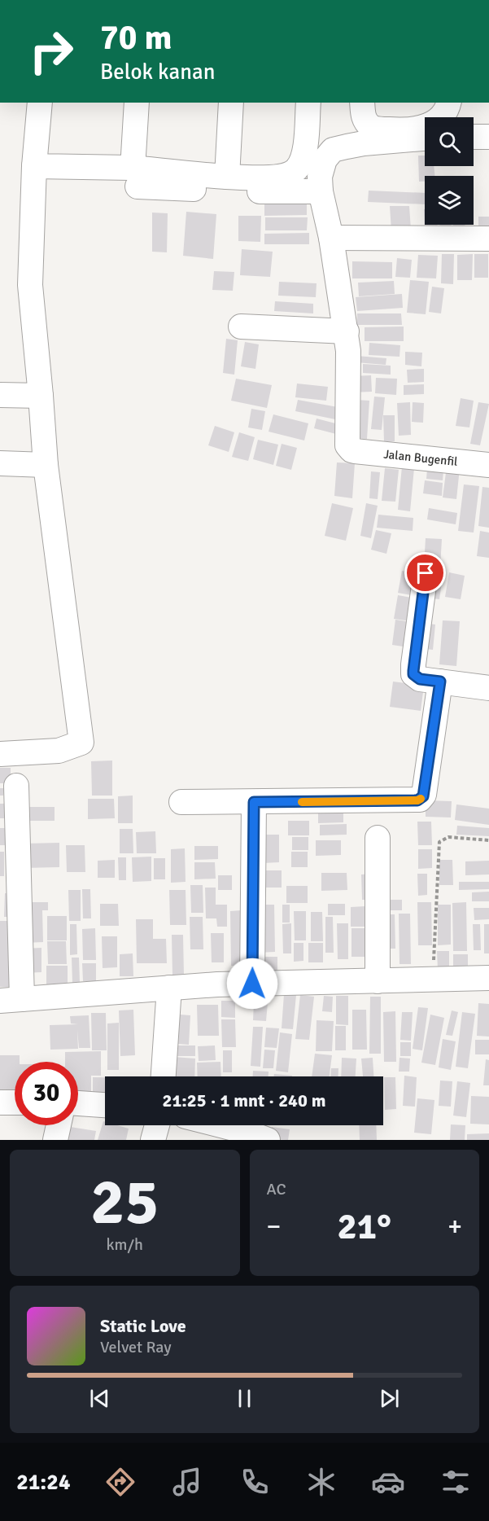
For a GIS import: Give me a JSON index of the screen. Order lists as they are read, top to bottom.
{
  "streets": {
    "street": ["Jalan Bugenfil"]
  },
  "page": {
    "turn": ["70 m", "Belok kanan"],
    "limit": "30",
    "trip": "21:25 · 1 mnt · 240 m",
    "tile": [
      ["25", "km/h"],
      "AC"
    ],
    "heat": ["−", "21°", "+"],
    "song": ["Static Love", "Velvet Ray"],
    "tabs": "21:24"
  }
}
